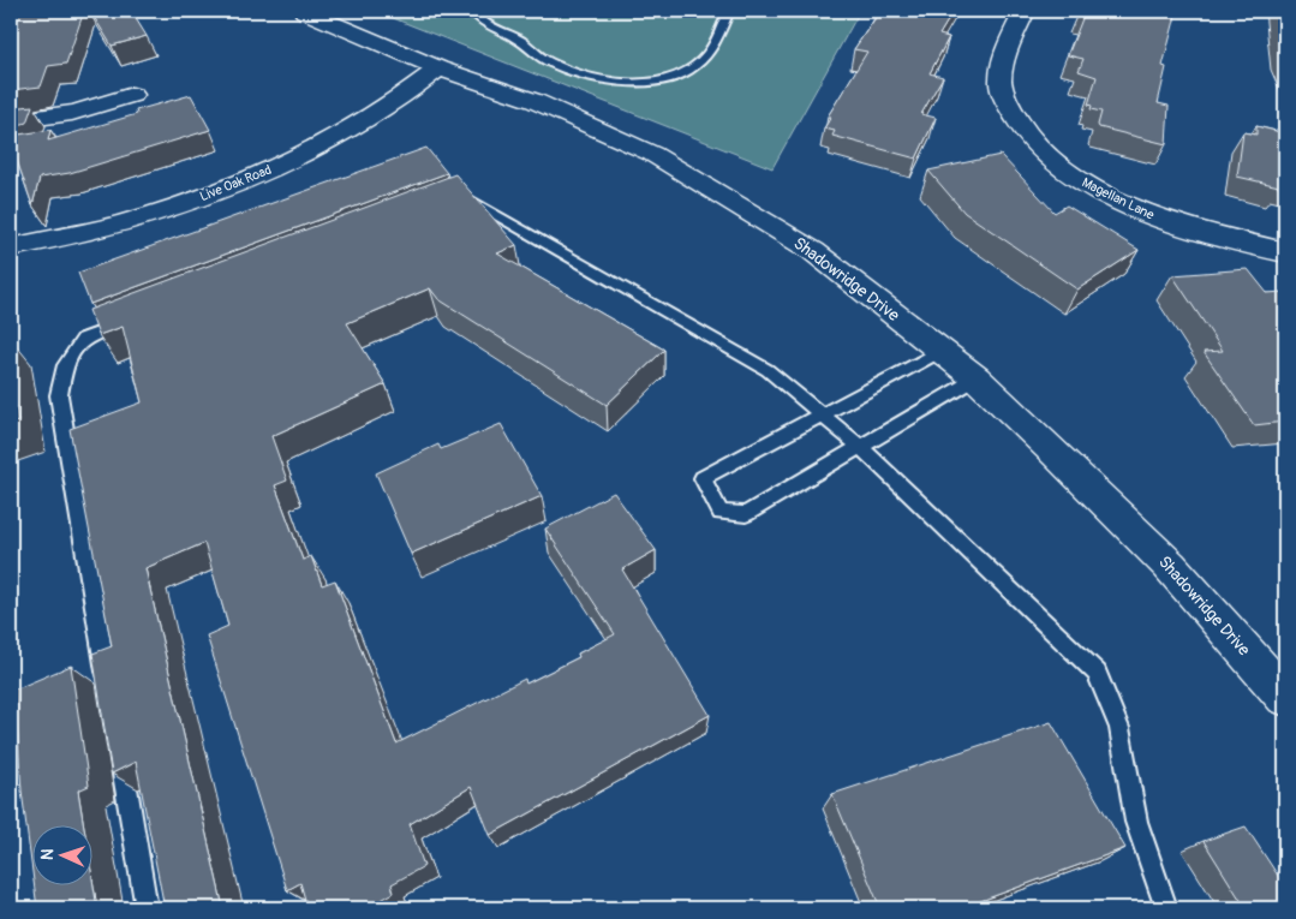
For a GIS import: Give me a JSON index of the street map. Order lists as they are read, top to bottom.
{
  "streets": {
    "main road": ["Live Oak Road", "Magellan Lane", "Shadowridge Drive"]
  },
  "crossings": [
    ["Live Oak Road", "Shadowridge Drive"]
  ],
  "north": "left"
}
